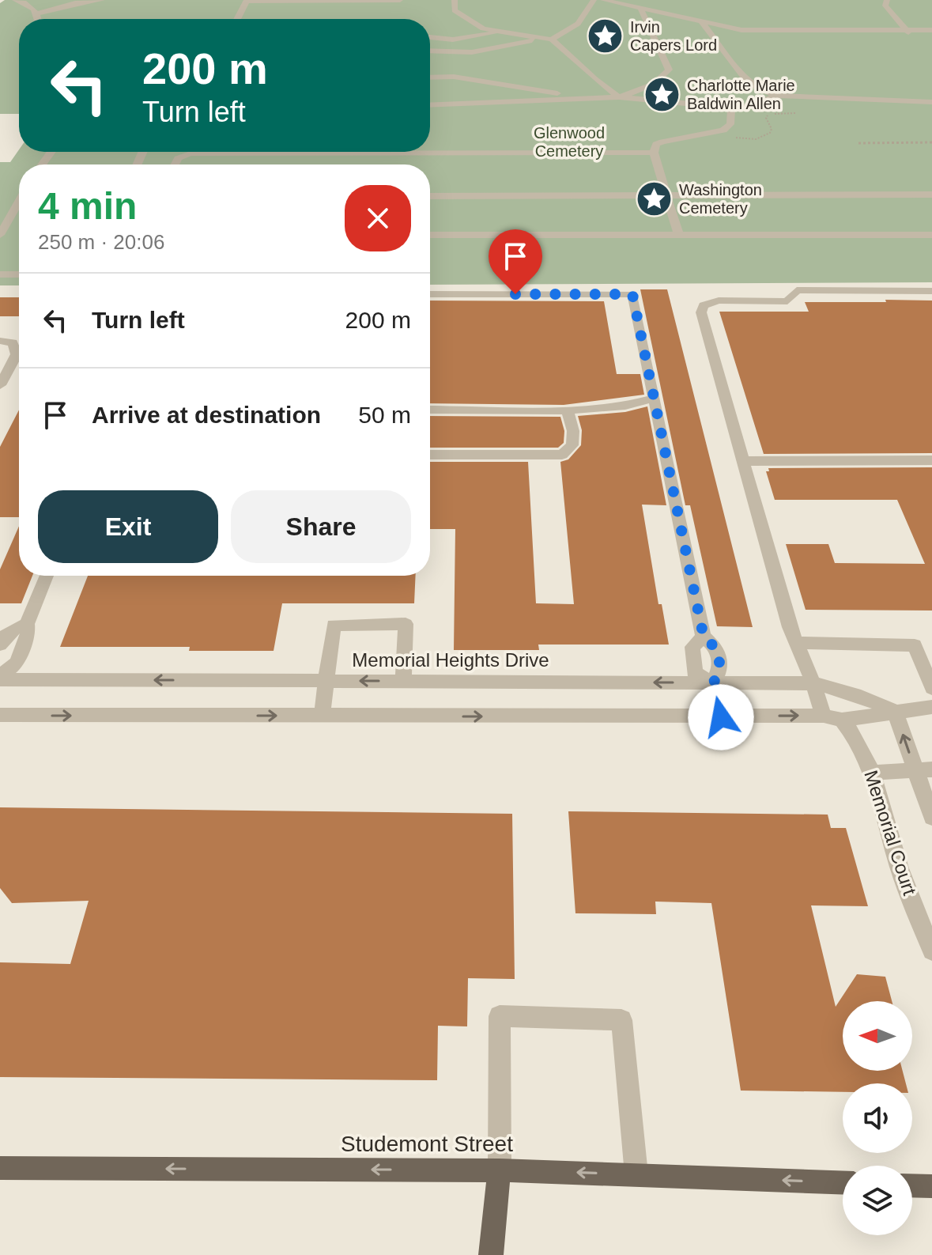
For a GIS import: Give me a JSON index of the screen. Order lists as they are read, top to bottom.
{
  "streets": {
    "main road": ["Studemont Street"],
    "street": ["Memorial Heights Drive", "Memorial Court"]
  },
  "crossings": [
    ["Memorial Heights Drive", "Memorial Court"]
  ],
  "one_way": ["Studemont Street"],
  "parks": ["Glenwood Cemetery"],
  "places": {
    "place": ["Irvin Capers Lord", "Charlotte Marie Baldwin Allen", "Washington Cemetery"]
  },
  "north": "left",
  "page": {
    "turn": ["200 m", "Turn left"],
    "heading": ["4 min", "250 m · 20:06"],
    "list": [
      {
        "name": "Turn left",
        "value": "200 m"
      },
      {
        "name": "Arrive at destination",
        "value": "50 m"
      }
    ],
    "buttons": ["Exit", "Share"]
  }
}
